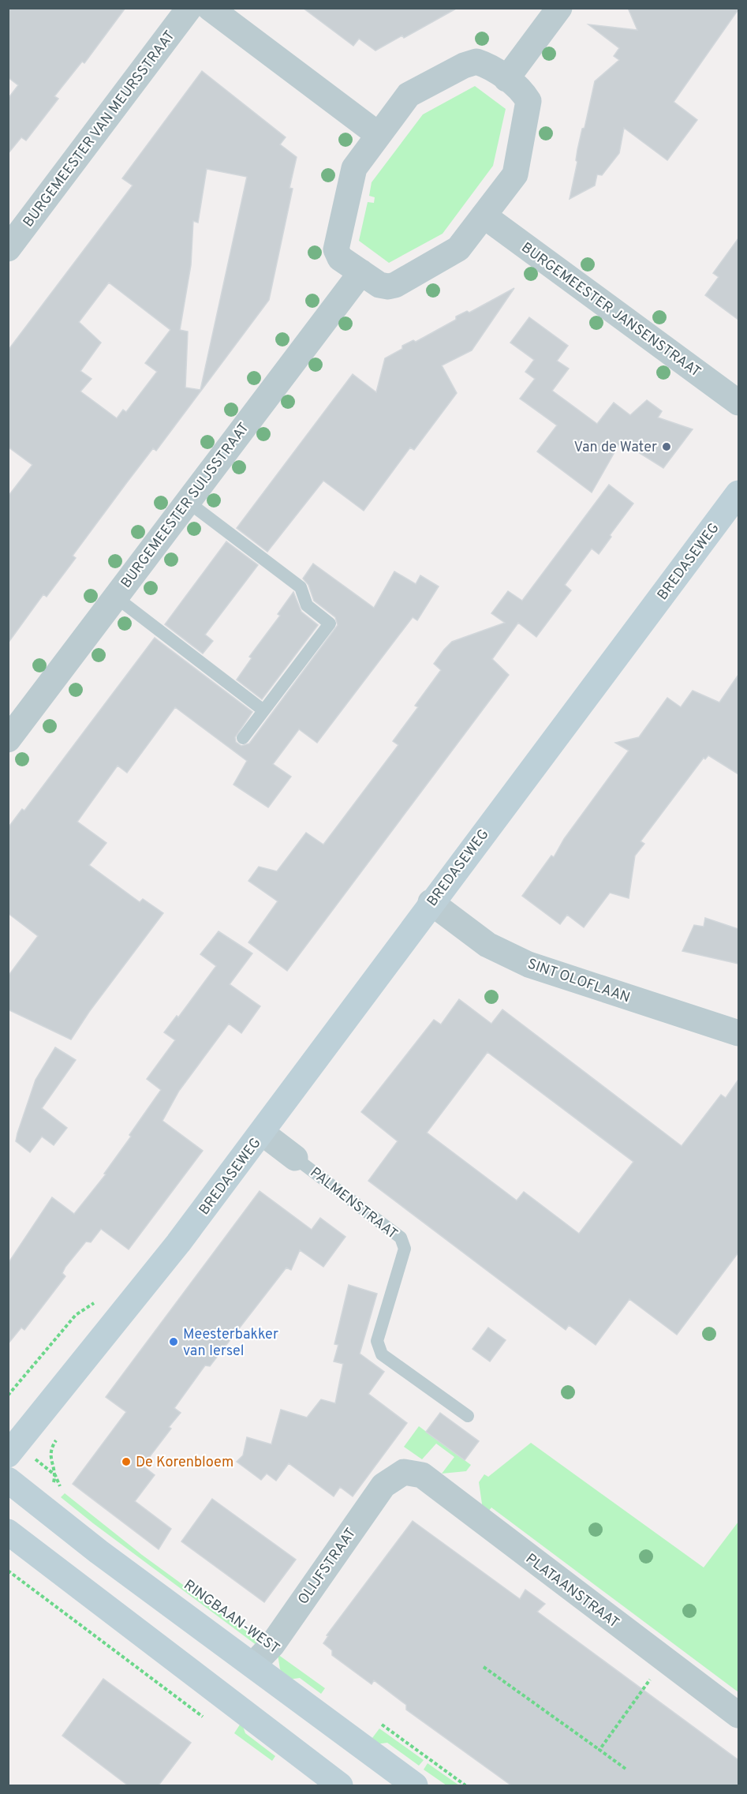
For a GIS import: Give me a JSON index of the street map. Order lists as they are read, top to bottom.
{
  "streets": {
    "street": [
      "BURGEMEESTER VAN MEURSSTRAAT",
      "BURGEMEESTER JANSENSTRAAT",
      "BURGEMEESTER SUIJSSTRAAT",
      "BREDASEWEG",
      "SINT OLOFLAAN",
      "PALMENSTRAAT",
      "OLIJFSTRAAT",
      "PLATAANSTRAAT",
      "RINGBAAN-WEST"
    ]
  },
  "crossings": [
    ["BREDASEWEG", "SINT OLOFLAAN"],
    ["BREDASEWEG", "PALMENSTRAAT"],
    ["OLIJFSTRAAT", "PLATAANSTRAAT"],
    ["OLIJFSTRAAT", "RINGBAAN-WEST"]
  ],
  "places": ["Van de Water", "Meesterbakker van Iersel", "De Korenbloem"]
}
